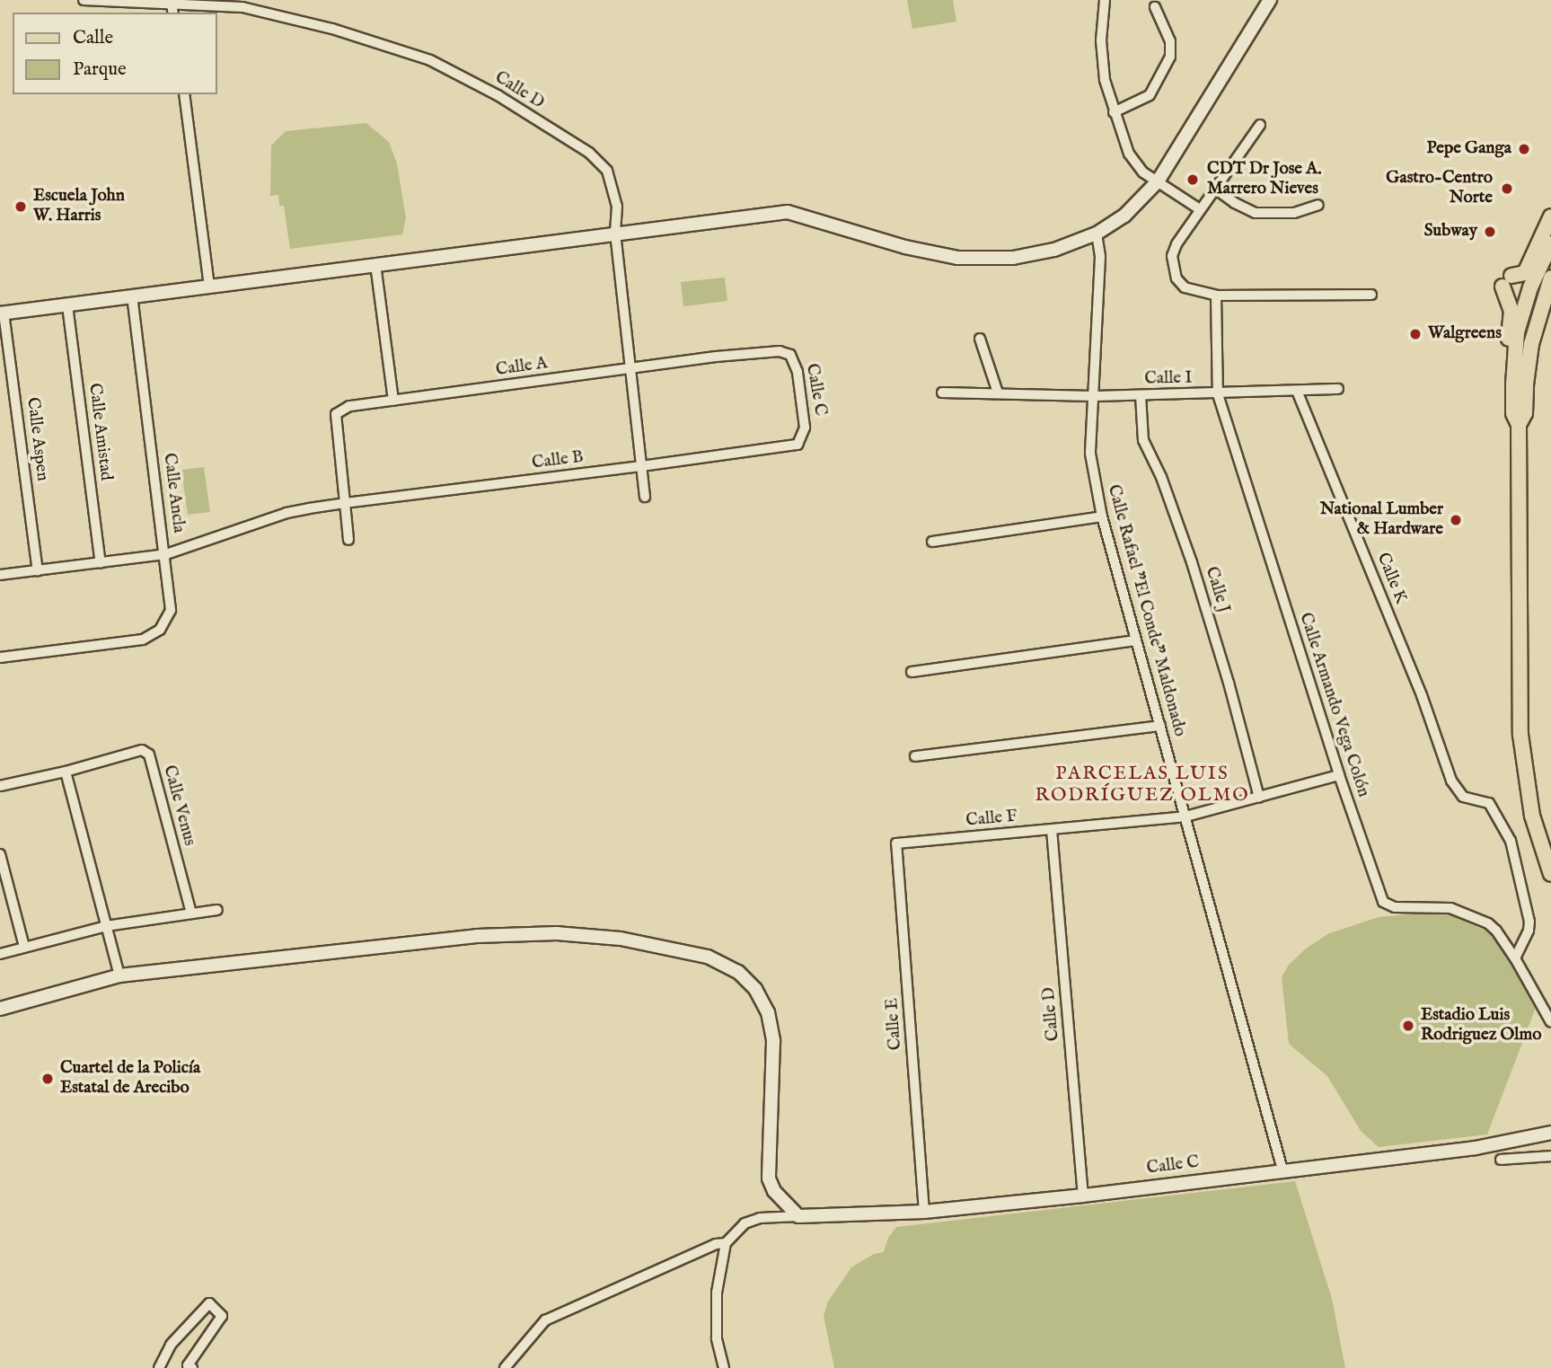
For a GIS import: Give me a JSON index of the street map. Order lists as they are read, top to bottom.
{
  "streets": {
    "street": [
      "Calle D",
      "Calle A",
      "Calle I",
      "Calle C",
      "Calle Amistad",
      "Calle Aspen",
      "Calle B",
      "Calle Ancla",
      "Calle K",
      "Calle J",
      "Calle Rafael \"El Conde\" Maldonado",
      "Calle Armando Vega Colón",
      "Calle Venus",
      "Calle F",
      "Calle E"
    ]
  },
  "crossings": [
    ["Calle D", "Calle A"],
    ["Calle D", "Calle C"],
    ["Calle D", "Calle B"],
    ["Calle D", "Calle F"],
    ["Calle A", "Calle C"],
    ["Calle I", "Calle K"],
    ["Calle I", "Calle J"],
    ["Calle I", "Calle Rafael \"El Conde\" Maldonado"],
    ["Calle I", "Calle Armando Vega Colón"],
    ["Calle C", "Calle B"],
    ["Calle C", "Calle Rafael \"El Conde\" Maldonado"],
    ["Calle C", "Calle E"],
    ["Calle Amistad", "Calle B"],
    ["Calle Aspen", "Calle B"],
    ["Calle B", "Calle Ancla"],
    ["Calle K", "Calle Armando Vega Colón"],
    ["Calle J", "Calle F"],
    ["Calle Rafael \"El Conde\" Maldonado", "Calle F"],
    ["Calle Armando Vega Colón", "Calle F"],
    ["Calle F", "Calle E"]
  ],
  "districts": ["PARCELAS LUIS RODRÍGUEZ OLMO"],
  "places": [
    "Pepe Ganga",
    "CDT Dr Jose A. Marrero Nieves",
    "Gastro-Centro Norte",
    "Escuela John W. Harris",
    "Subway",
    "Walgreens",
    "National Lumber & Hardware",
    "Estadio Luis Rodriguez Olmo",
    "Cuartel de la Policía Estatal de Arecibo"
  ],
  "legend": ["Calle", "Parque"]
}
